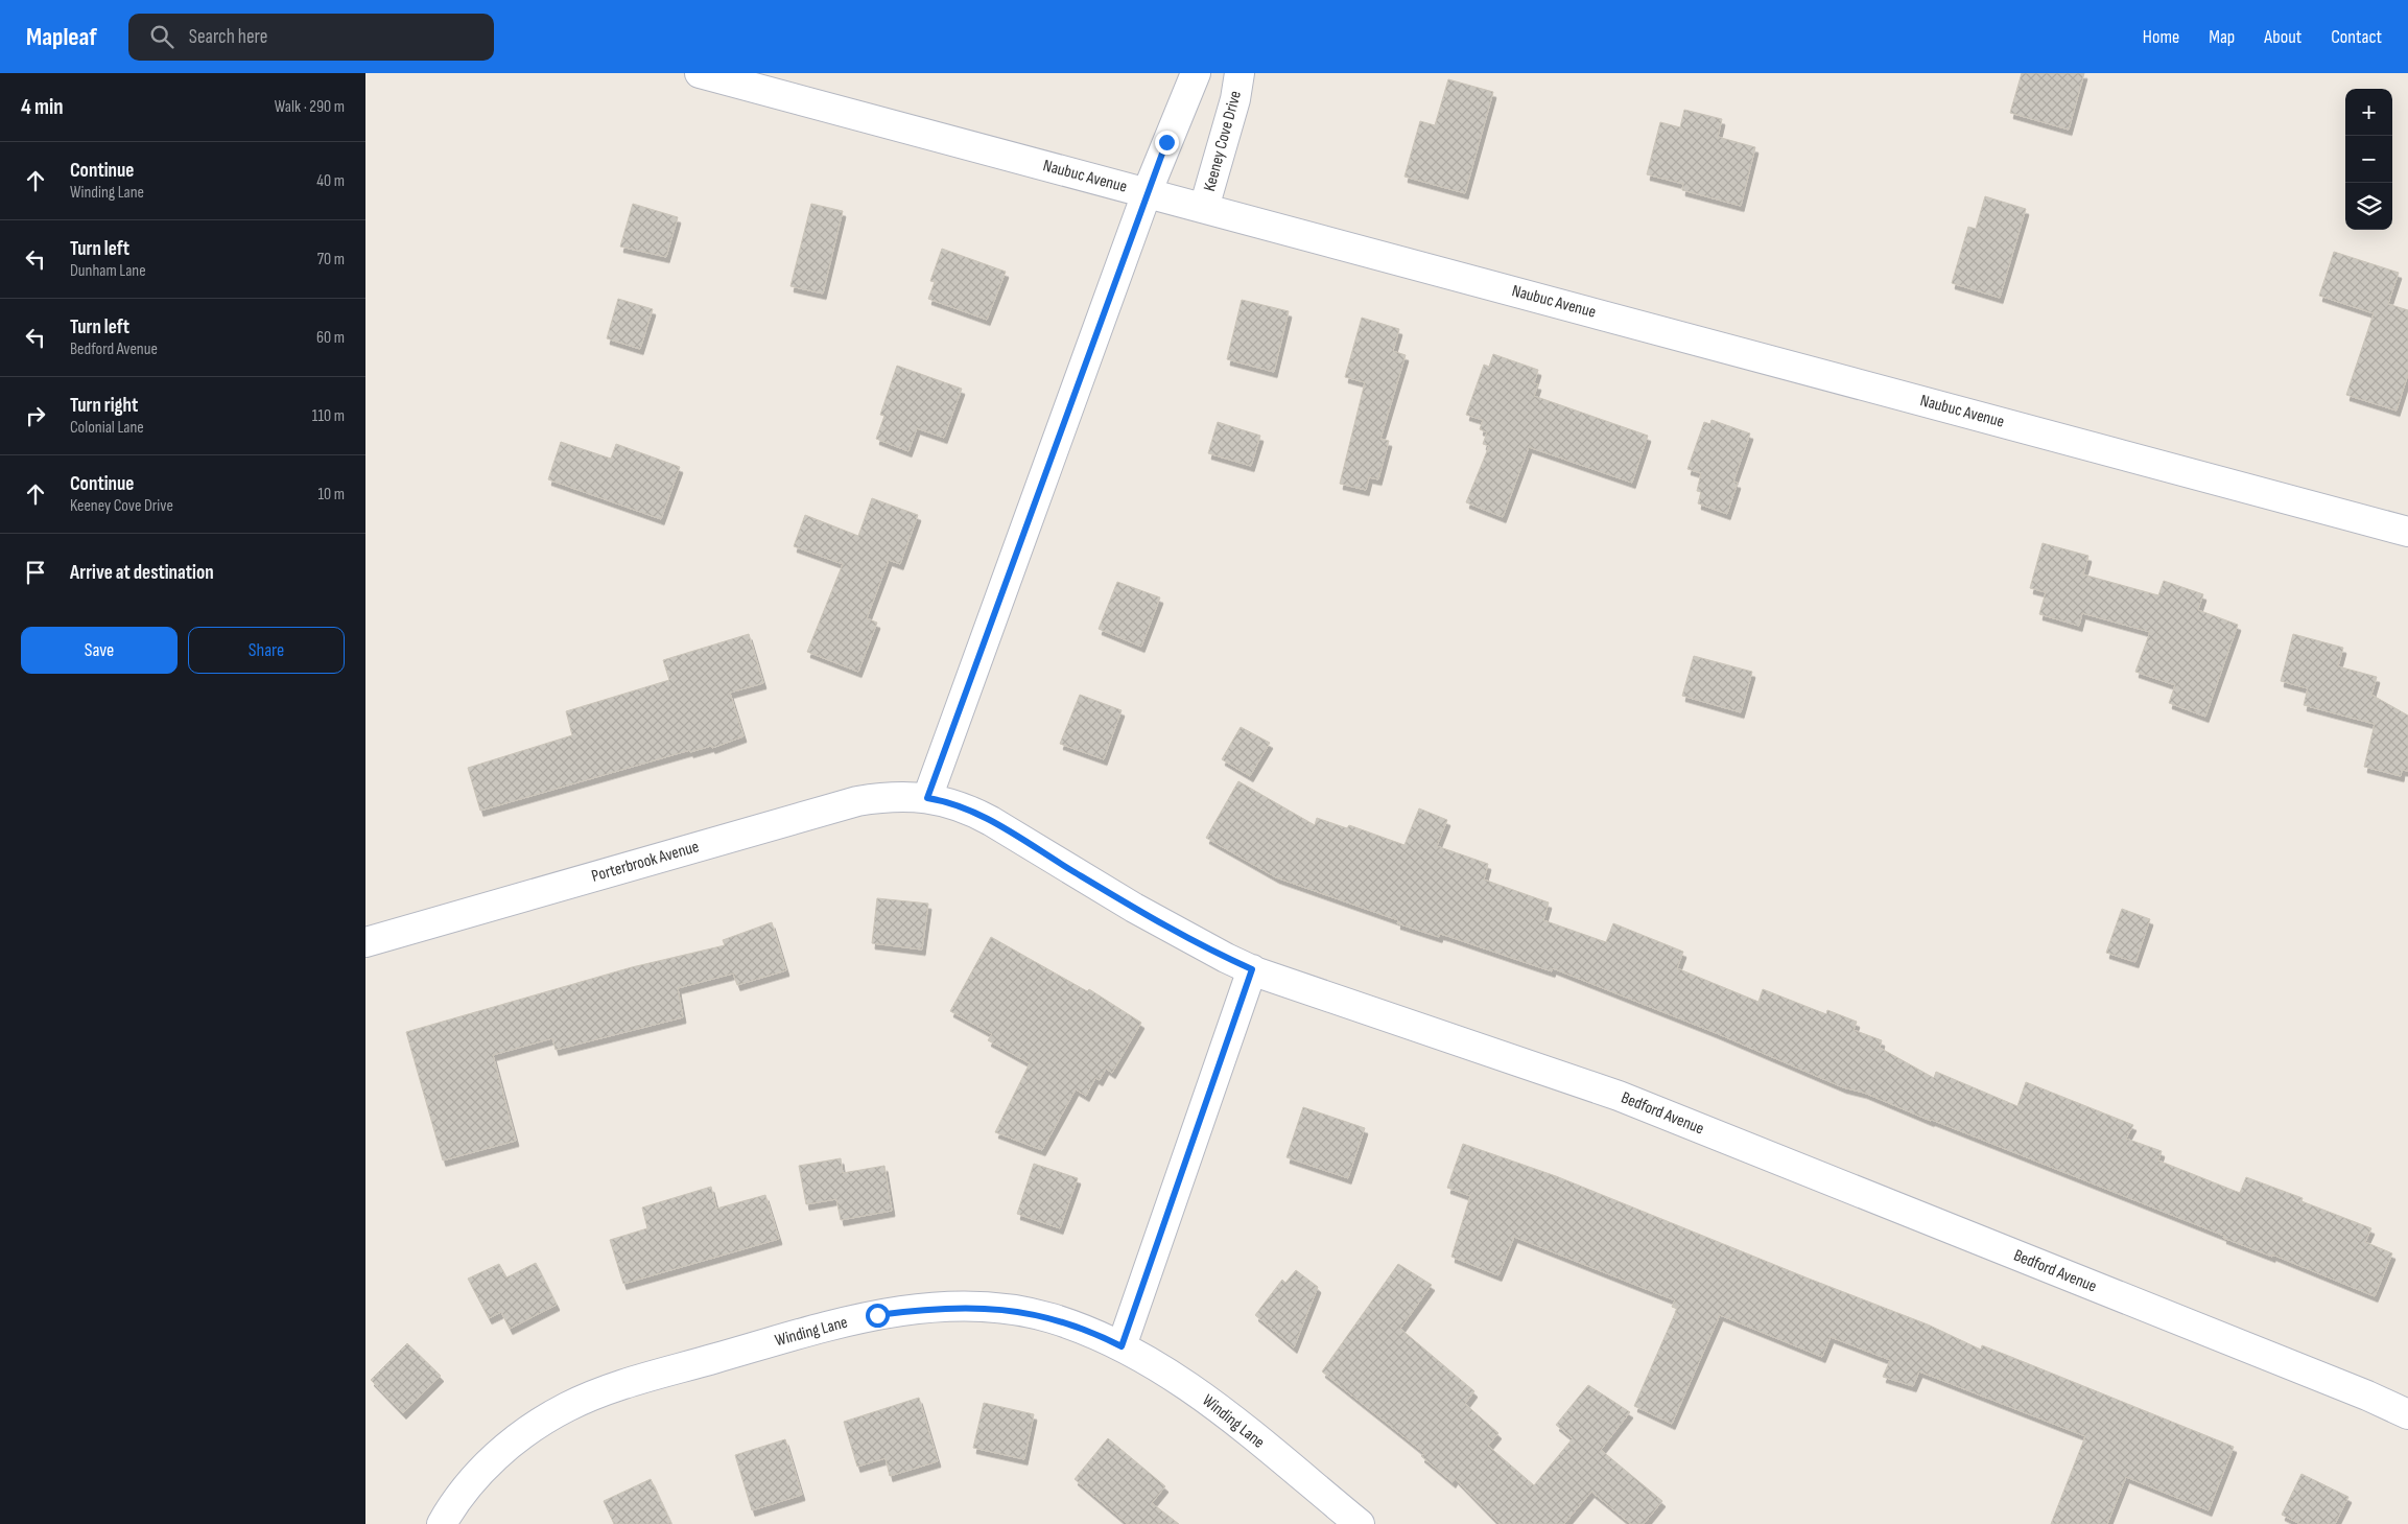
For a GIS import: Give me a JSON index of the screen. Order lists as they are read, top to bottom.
{
  "streets": {
    "street": [
      "Keeney Cove Drive",
      "Naubuc Avenue",
      "Porterbrook Avenue",
      "Bedford Avenue",
      "Winding Lane"
    ]
  },
  "crossings": [
    ["Keeney Cove Drive", "Naubuc Avenue"],
    ["Porterbrook Avenue", "Bedford Avenue"]
  ],
  "page": {
    "header": "Mapleaf",
    "search": "Search here",
    "nav": [
      "Home",
      "Map",
      "About",
      "Contact"
    ],
    "heading": ["4 min", "Walk · 290 m"],
    "map_buttons": ["+", "−"],
    "list": [
      ["Continue", "Winding Lane", "40 m"],
      ["Turn left", "Dunham Lane", "70 m"],
      ["Turn left", "Bedford Avenue", "60 m"],
      ["Turn right", "Colonial Lane", "110 m"],
      ["Continue", "Keeney Cove Drive", "10 m"],
      "Arrive at destination"
    ],
    "buttons": ["Save", "Share"]
  }
}
